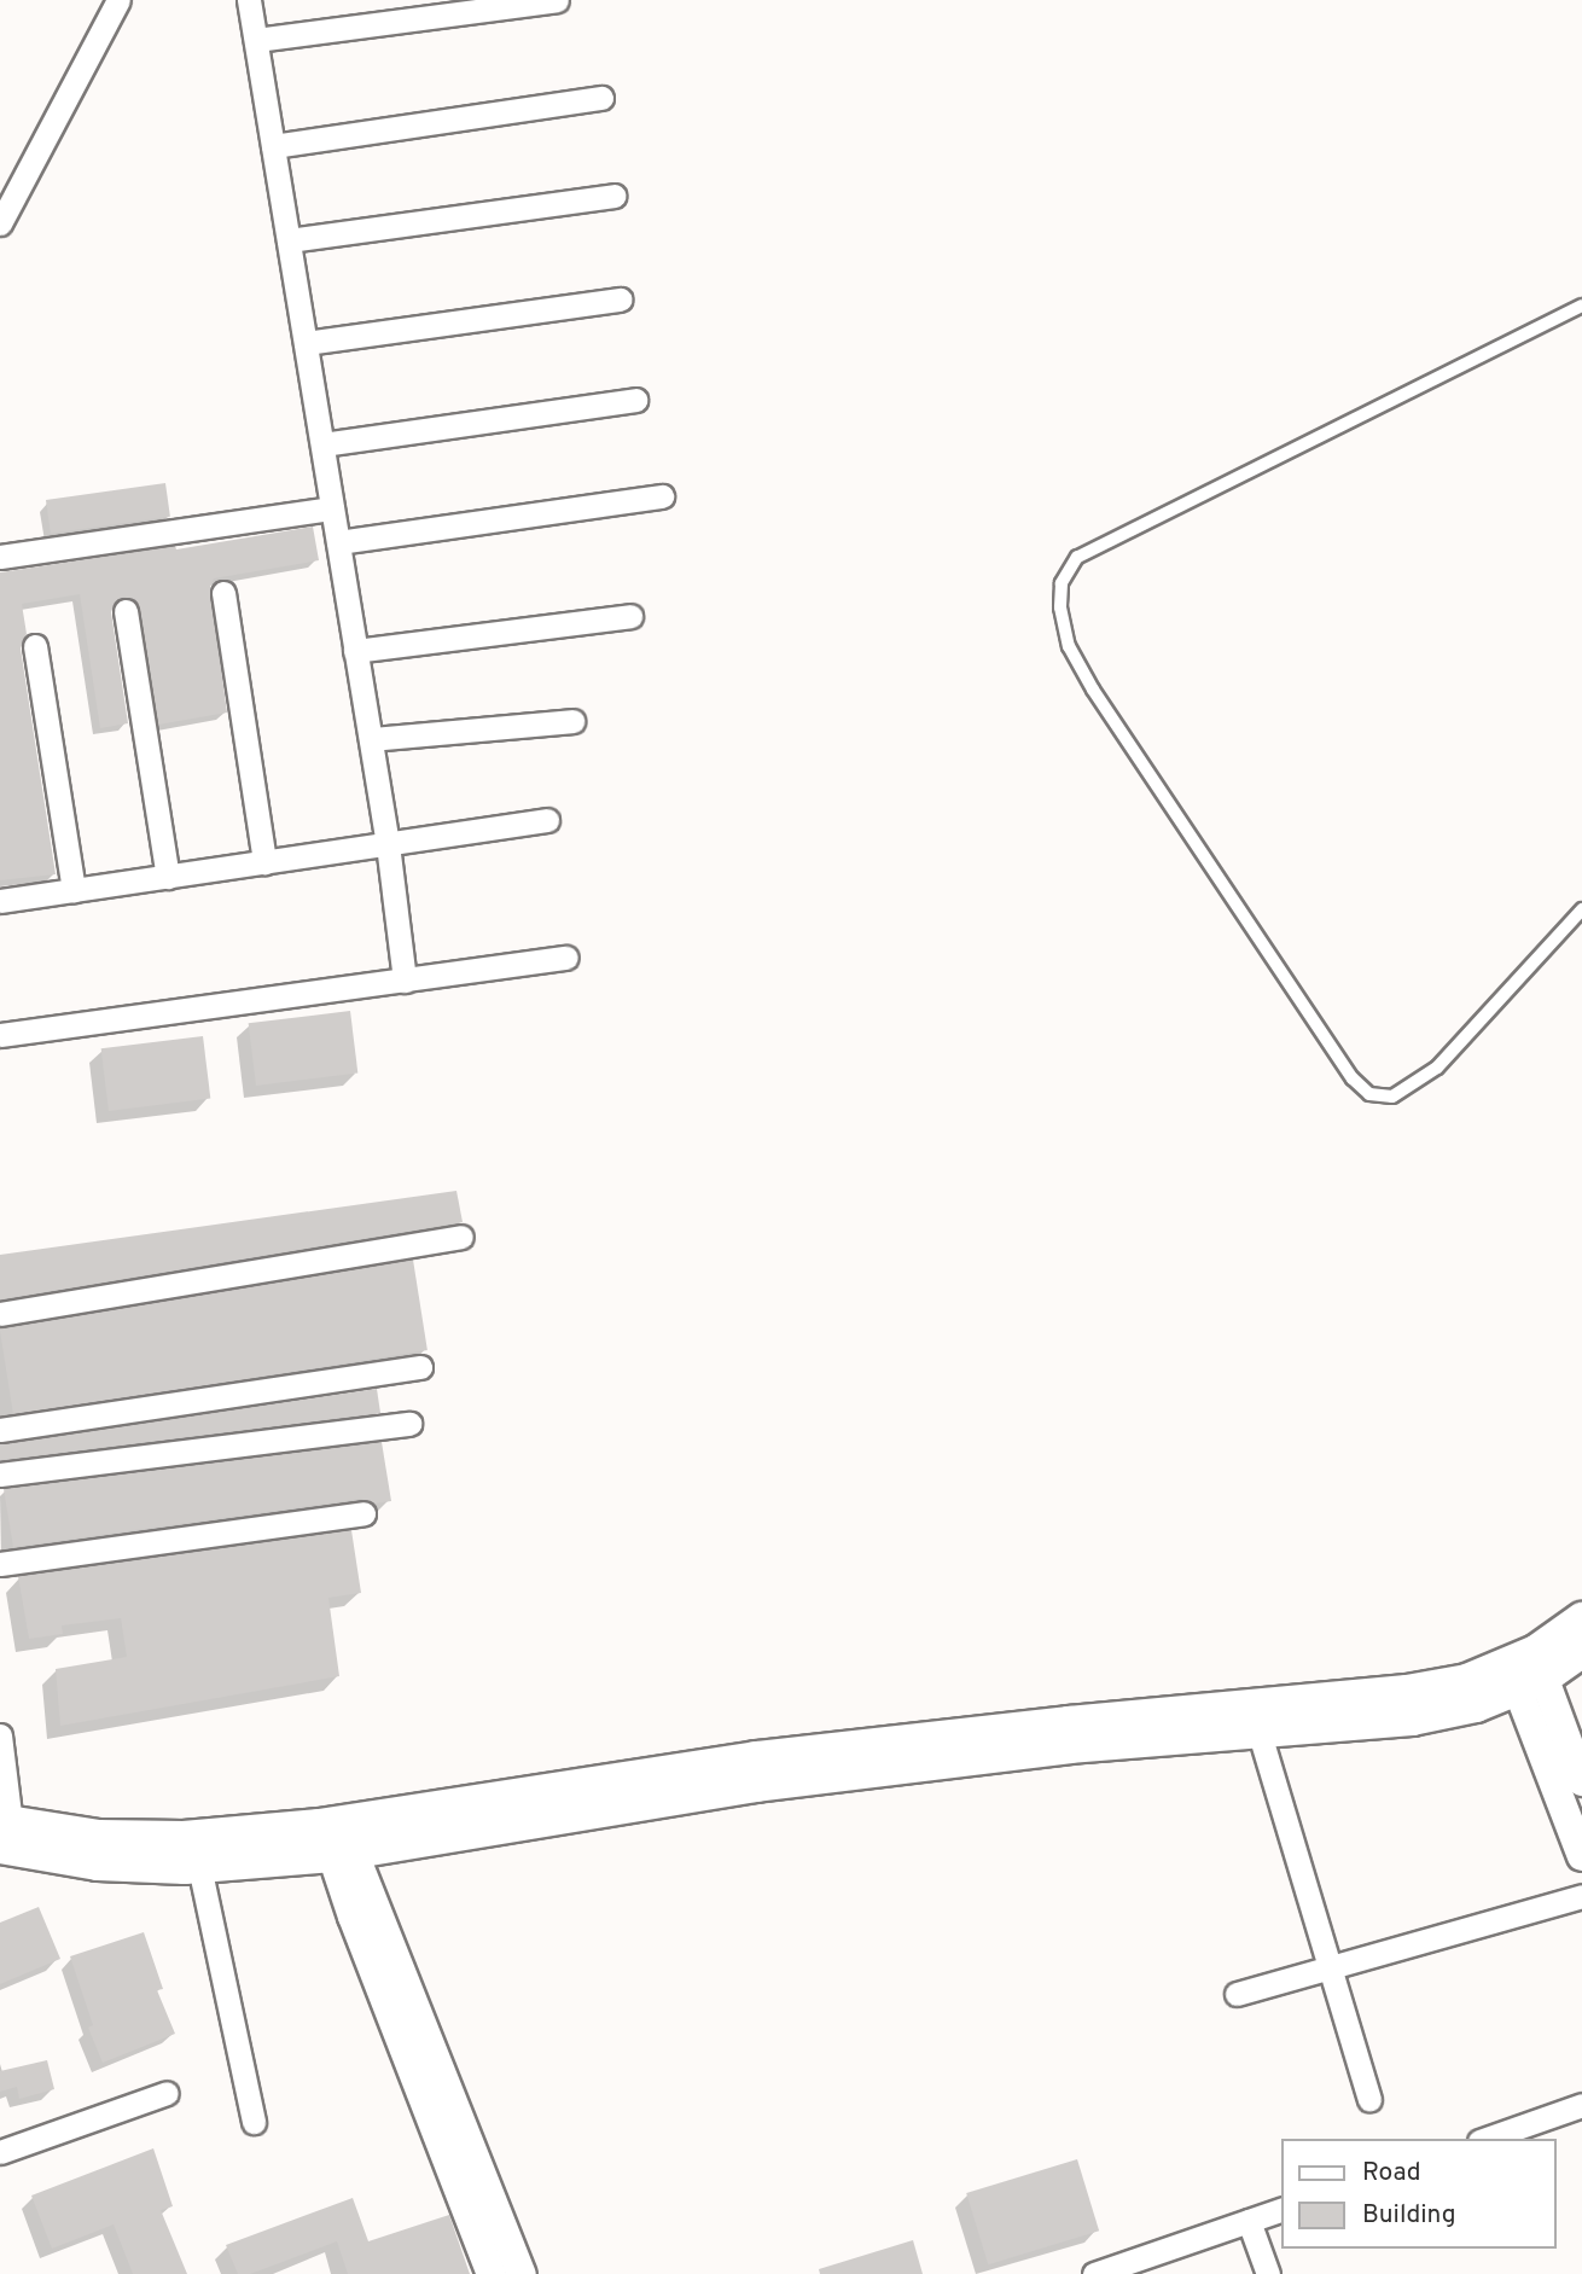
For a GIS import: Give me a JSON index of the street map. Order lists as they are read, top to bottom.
{
  "legend": ["Road", "Building"]
}
